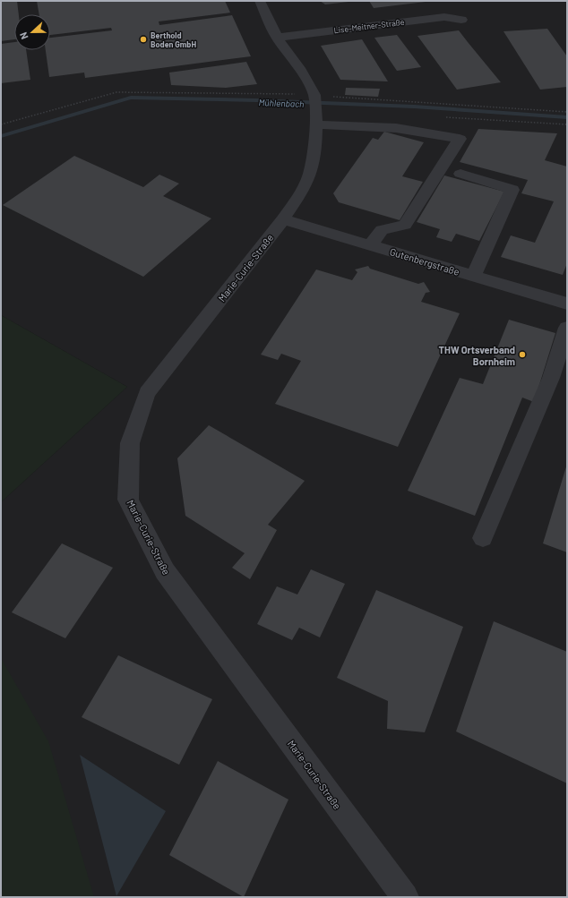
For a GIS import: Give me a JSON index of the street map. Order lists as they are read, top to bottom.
{
  "streets": {
    "street": ["Lise-Meitner-Straße", "Gutenbergstraße", "Marie-Curie-Straße"]
  },
  "crossings": [
    ["Gutenbergstraße", "Marie-Curie-Straße"]
  ],
  "water": ["Mühlenbach"],
  "places": ["Berthold Boden GmbH", "THW Ortsverband Bornheim"],
  "north": "left"
}
